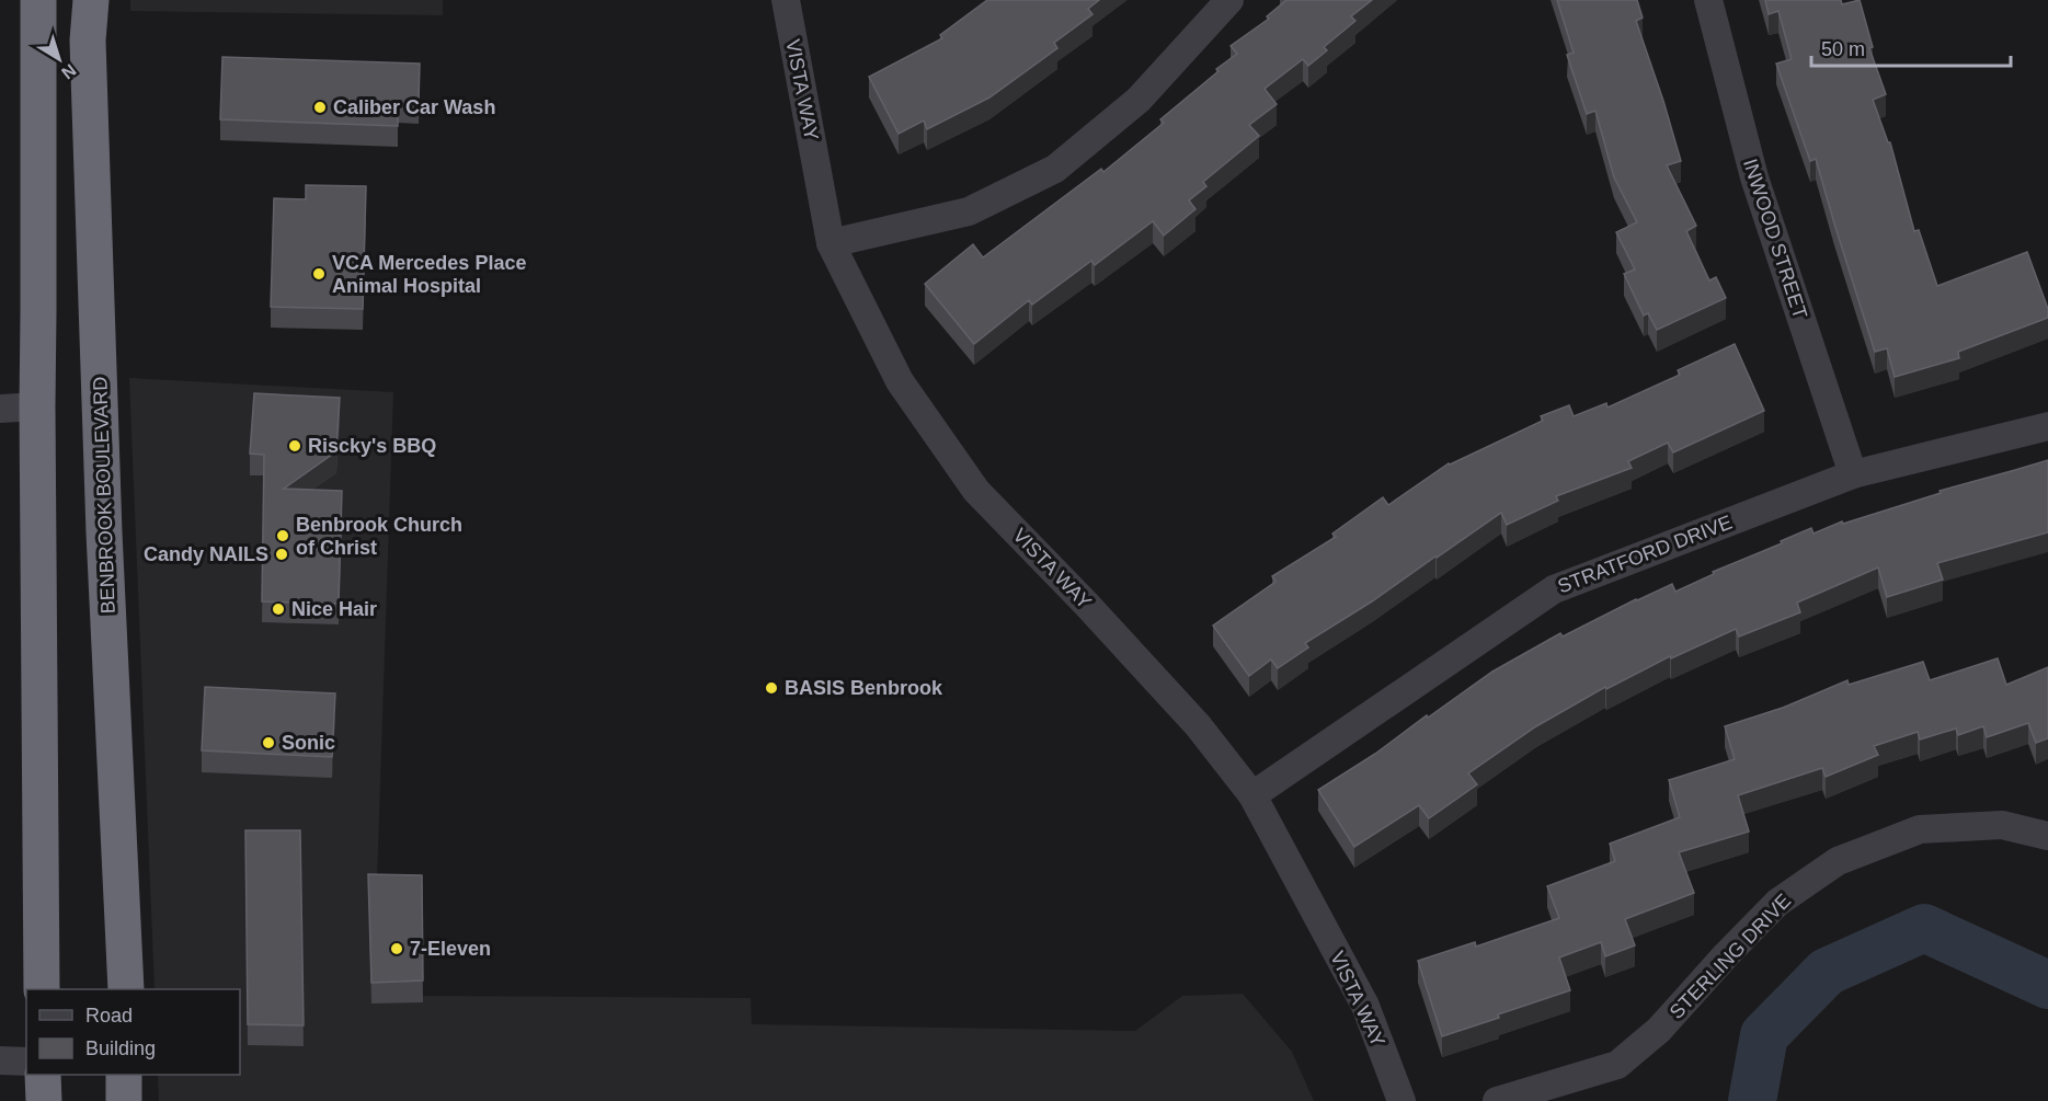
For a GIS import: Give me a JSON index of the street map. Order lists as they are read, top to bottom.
{
  "streets": {
    "highway": ["BENBROOK BOULEVARD"],
    "street": [
      "VISTA WAY",
      "INWOOD STREET",
      "STRATFORD DRIVE",
      "STERLING DRIVE"
    ]
  },
  "crossings": [
    ["VISTA WAY", "STRATFORD DRIVE"],
    ["INWOOD STREET", "STRATFORD DRIVE"]
  ],
  "places": [
    "Caliber Car Wash",
    "VCA Mercedes Place Animal Hospital",
    "Riscky's BBQ",
    "Benbrook Church of Christ",
    "Candy NAILS",
    "Nice Hair",
    "BASIS Benbrook",
    "Sonic",
    "7-Eleven"
  ],
  "legend": ["Road", "Building"],
  "scale_bar": "50 m",
  "north": "bottom right"
}
